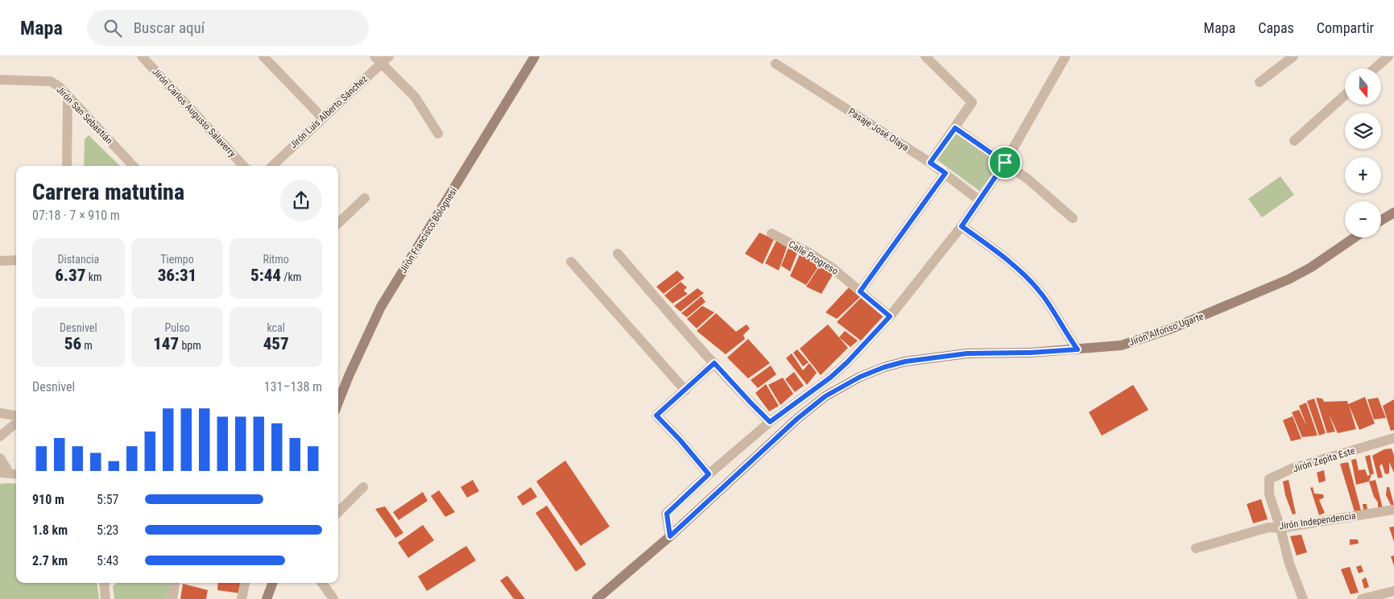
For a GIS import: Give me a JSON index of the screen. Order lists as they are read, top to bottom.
{
  "streets": {
    "main road": ["Jirón Francisco Bolognesi", "Jirón Alfonso Ugarte"],
    "street": [
      "Jirón Luis Alberto Sánchez",
      "Jirón Carlos Augusto Salaverry",
      "Jirón San Sebastián",
      "Pasaje José Olaya",
      "Calle Progreso",
      "Jirón Zepita Este",
      "Jirón Independencia"
    ]
  },
  "crossings": [
    ["Jirón Zepita Este", "Jirón Independencia"]
  ],
  "north": "bottom",
  "page": {
    "header": "Mapa",
    "search": "Buscar aquí",
    "nav": ["Mapa", "Capas", "Compartir"],
    "map_buttons": ["+", "−"],
    "heading": ["Carrera matutina", "07:18 · 7 × 910 m"],
    "stats": [
      ["Distancia", "6.37 km"],
      ["Tiempo", "36:31"],
      ["Ritmo", "5:44 /km"],
      ["Desnivel", "56 m"],
      ["Pulso", "147 bpm"],
      ["kcal", "457"]
    ],
    "chart": ["Desnivel", "131–138 m"],
    "list": [
      {
        "name": "910 m",
        "note": "5:57"
      },
      {
        "name": "1.8 km",
        "note": "5:23"
      },
      {
        "name": "2.7 km",
        "note": "5:43"
      }
    ]
  }
}
